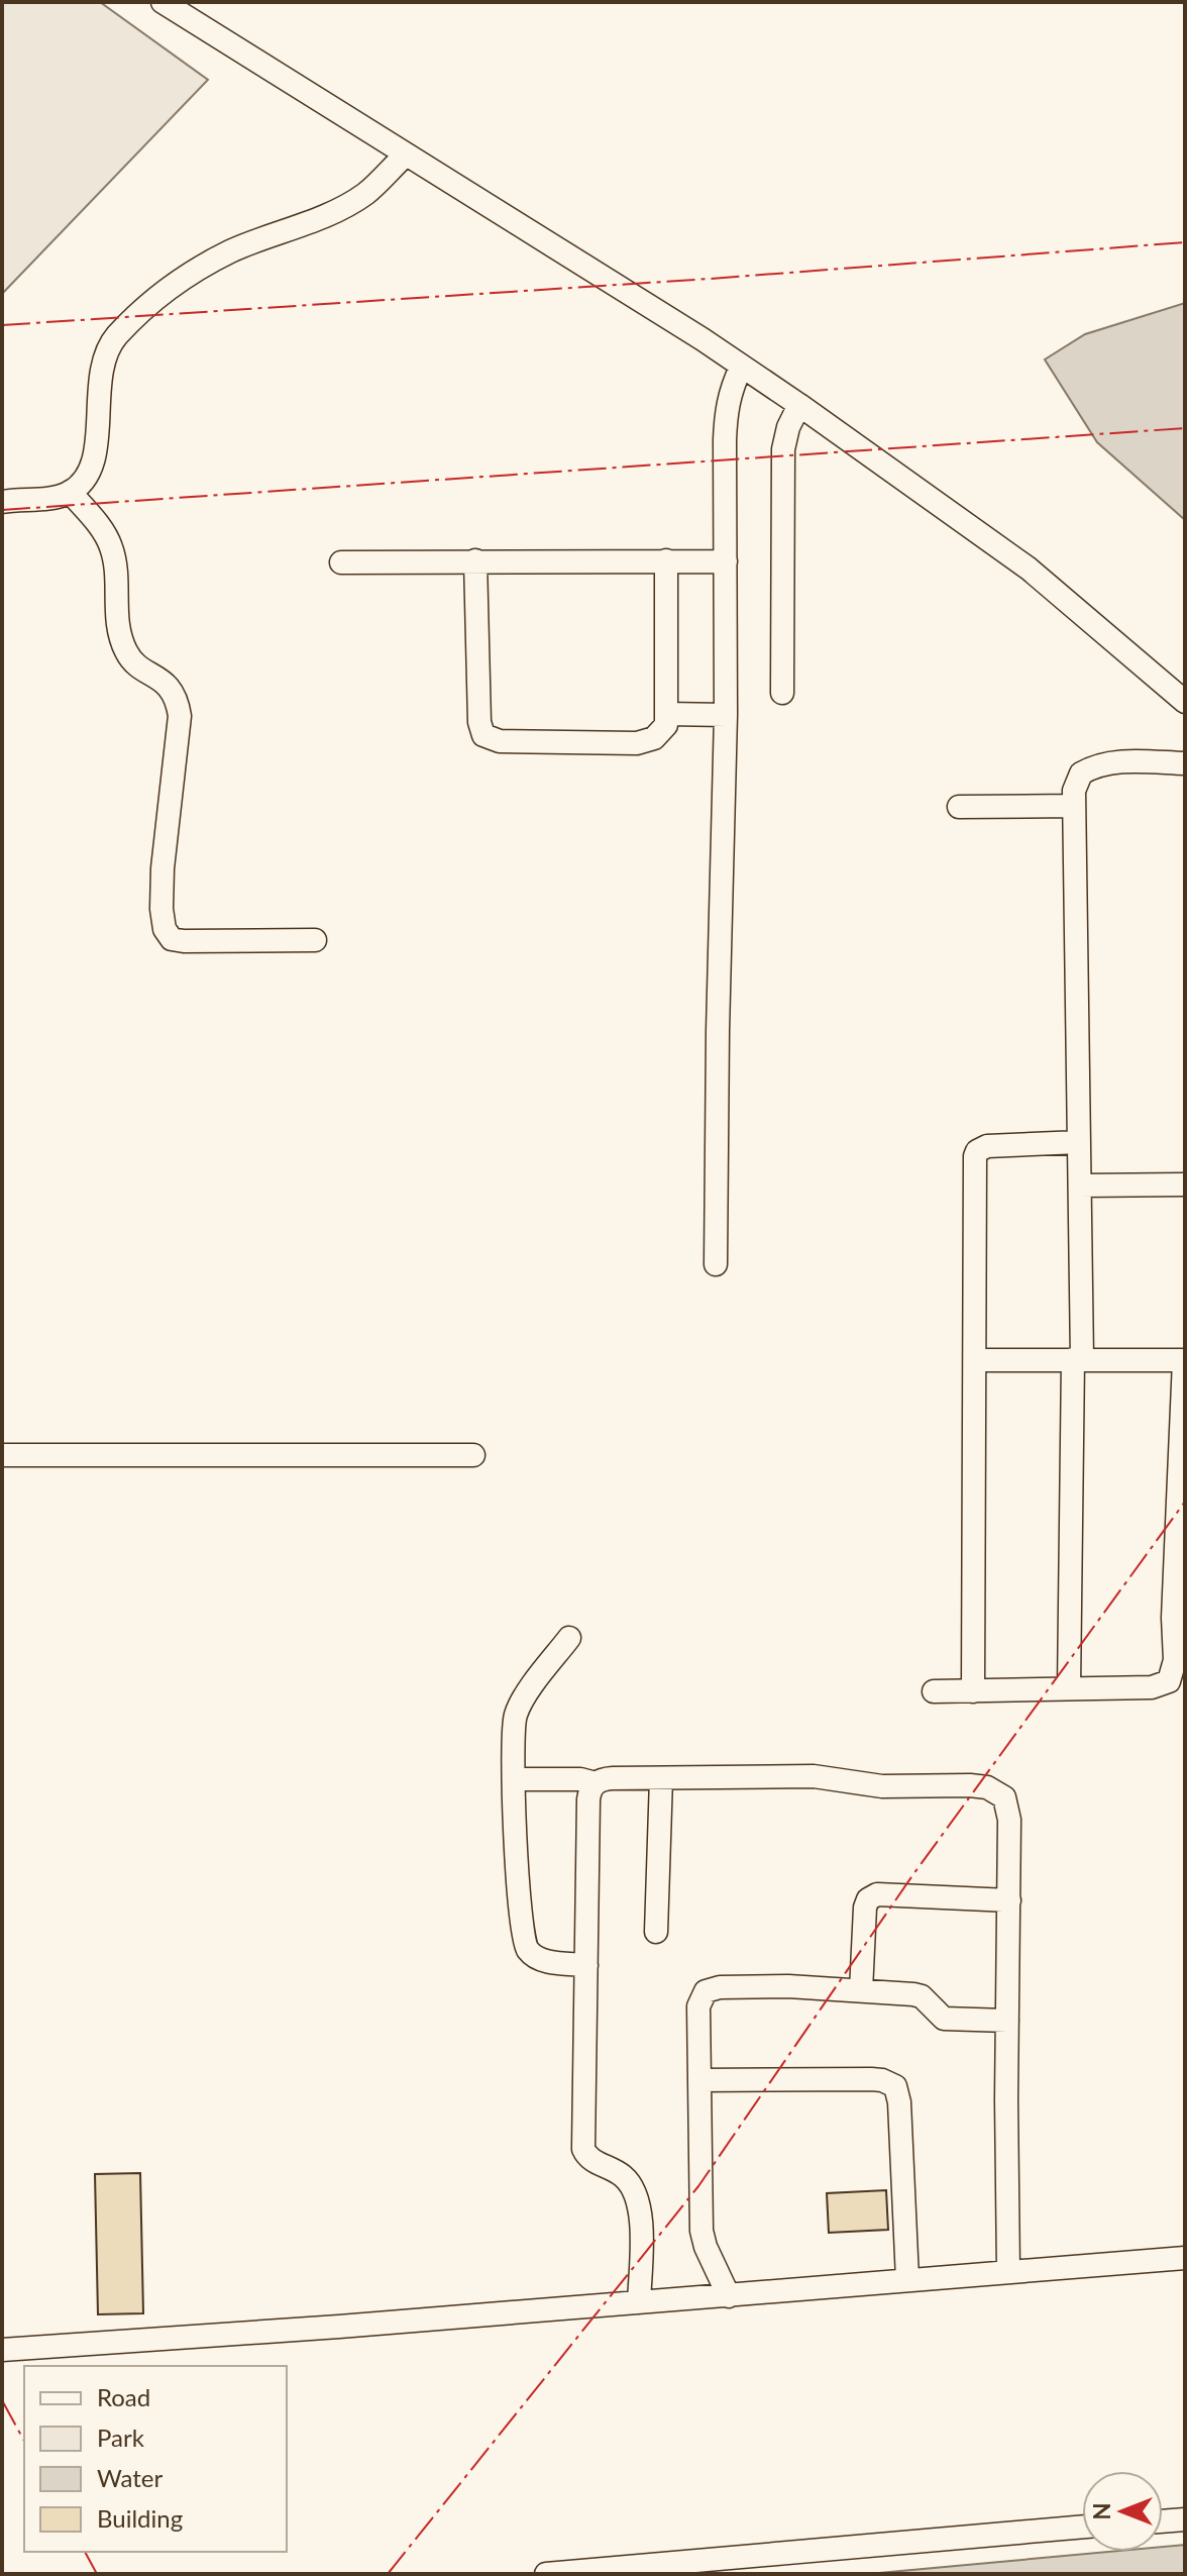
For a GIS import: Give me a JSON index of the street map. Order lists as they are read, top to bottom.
{
  "legend": [
    "Road",
    "Park",
    "Water",
    "Building"
  ],
  "north": "left"
}
